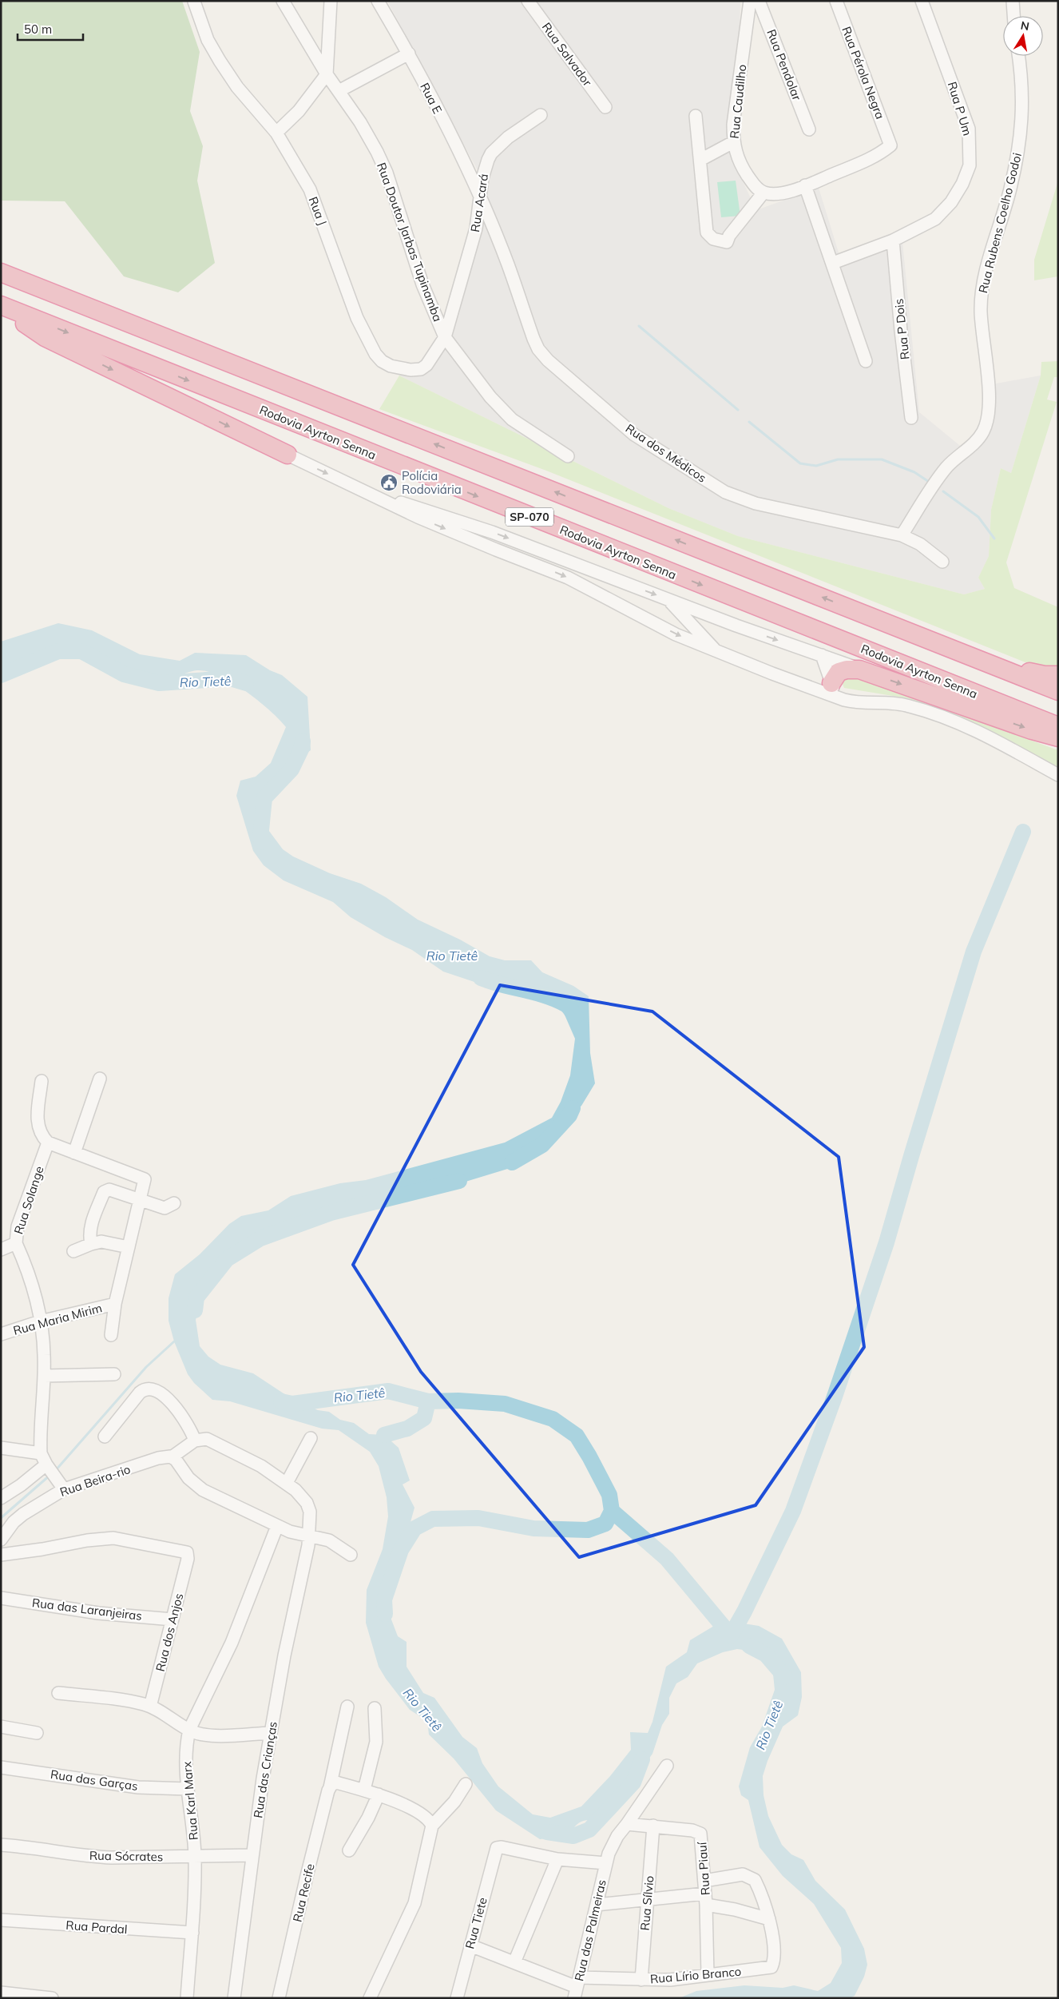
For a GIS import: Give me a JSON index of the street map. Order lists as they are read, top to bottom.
{
  "streets": {
    "highway": ["Rodovia Ayrton Senna", "SP-070"],
    "street": [
      "Rua Salvador",
      "Rua Pendolar",
      "Rua Pérola Negra",
      "Rua E",
      "Rua Caudilho",
      "Rua P Um",
      "Rua Acará",
      "Rua J",
      "Rua Rubens Coelho Godoi",
      "Rua Doutor Jarbas Tupinamba",
      "Rua P Dois",
      "Rua dos Médicos",
      "Rua Solange",
      "Rua Maria Mirim",
      "Rua Beira-rio",
      "Rua das Laranjeiras",
      "Rua dos Anjos",
      "Rua das Crianças",
      "Rua das Garças",
      "Rua Karl Marx",
      "Rua Sócrates",
      "Rua Piauí",
      "Rua Recife",
      "Rua Sílvio",
      "Rua Tiete",
      "Rua Pardal",
      "Rua das Palmeiras",
      "Rua Lírio Branco"
    ]
  },
  "crossings": [
    ["Rua E", "Rua Acará"],
    ["Rua E", "Rua dos Médicos"],
    ["Rua P Um", "Rua P Dois"],
    ["Rua Acará", "Rua J"],
    ["Rua Acará", "Rua Doutor Jarbas Tupinamba"],
    ["Rua Acará", "Rua dos Médicos"],
    ["Rua J", "Rua Doutor Jarbas Tupinamba"],
    ["Rua Rubens Coelho Godoi", "Rua dos Médicos"],
    ["Rua das Laranjeiras", "Rua dos Anjos"],
    ["Rua das Crianças", "Rua Sócrates"],
    ["Rua das Garças", "Rua Karl Marx"],
    ["Rua Karl Marx", "Rua Sócrates"],
    ["Rua Karl Marx", "Rua Pardal"],
    ["Rua Piauí", "Rua Sílvio"],
    ["Rua Piauí", "Rua Lírio Branco"],
    ["Rua Sílvio", "Rua Lírio Branco"],
    ["Rua Tiete", "Rua Lírio Branco"],
    ["Rua das Palmeiras", "Rua Lírio Branco"]
  ],
  "water": ["Rio Tietê"],
  "places": {
    "public building": ["Polícia Rodoviária"]
  },
  "scale_bar": "50 m",
  "north": "top"
}
